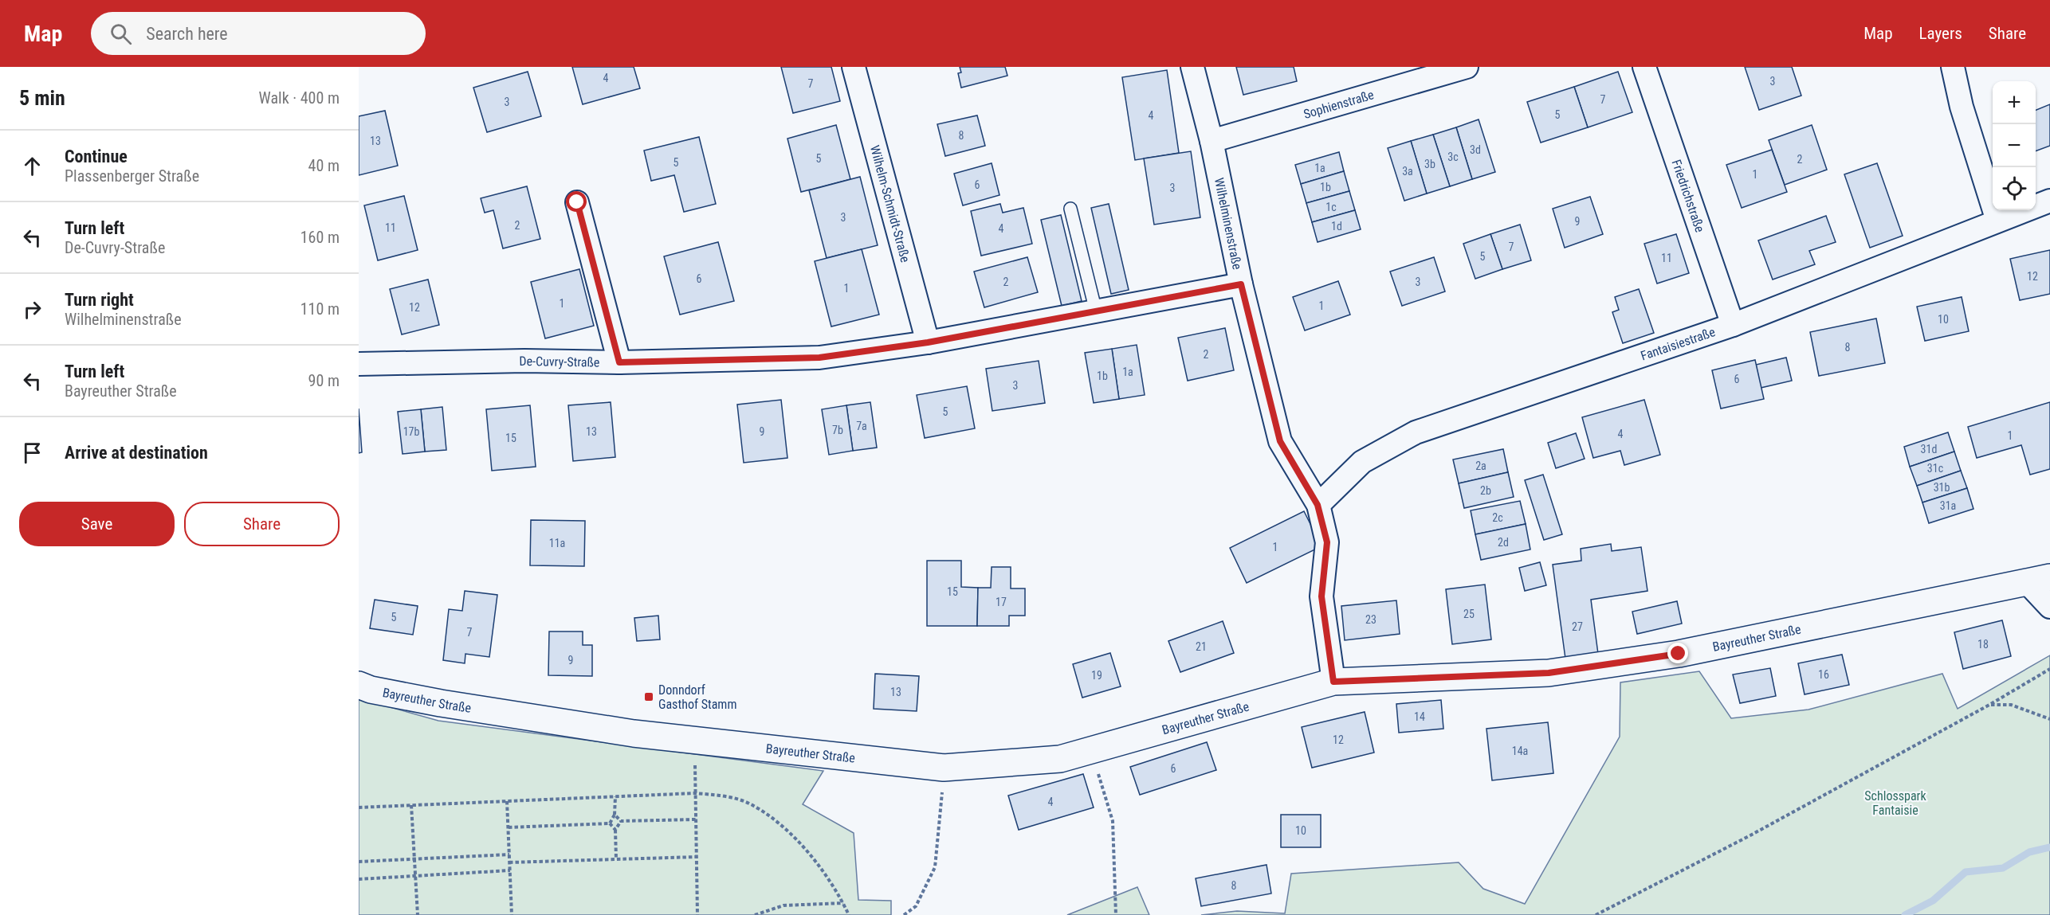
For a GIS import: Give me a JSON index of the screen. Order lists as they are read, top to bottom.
{
  "streets": {
    "main road": ["Bayreuther Straße"],
    "street": [
      "Sophienstraße",
      "Friedrichstraße",
      "Wilhelm-Schmidt-Straße",
      "Wilhelminenstraße",
      "Fantaisiestraße",
      "De-Cuvry-Straße"
    ]
  },
  "crossings": [
    ["Sophienstraße", "Wilhelminenstraße"],
    ["Friedrichstraße", "Fantaisiestraße"],
    ["Wilhelm-Schmidt-Straße", "De-Cuvry-Straße"],
    ["Wilhelminenstraße", "Fantaisiestraße"],
    ["Wilhelminenstraße", "De-Cuvry-Straße"],
    ["Wilhelminenstraße", "Bayreuther Straße"]
  ],
  "parks": ["Schlosspark Fantaisie"],
  "places": {
    "transit": ["Donndorf Gasthof Stamm"]
  },
  "house_numbers": [
    "4",
    "3",
    "7",
    "7",
    "3",
    "5",
    "4",
    "8",
    "13",
    "3d",
    "3c",
    "5",
    "2",
    "5",
    "3b",
    "1a",
    "3a",
    "1",
    "6",
    "1b",
    "3",
    "1c",
    "3",
    "9",
    "2",
    "1d",
    "11",
    "4",
    "7",
    "5",
    "11",
    "12",
    "6",
    "2",
    "3",
    "1",
    "1",
    "1",
    "12",
    "10",
    "8",
    "2",
    "1a",
    "1b",
    "6",
    "3",
    "5",
    "7a",
    "7b",
    "17b",
    "13",
    "9",
    "4",
    "1",
    "15",
    "31d",
    "2a",
    "31c",
    "31b",
    "2b",
    "31a",
    "2c",
    "2d",
    "11a",
    "1",
    "15",
    "17",
    "25",
    "5",
    "23",
    "27",
    "7",
    "18",
    "21",
    "9",
    "16",
    "19",
    "13",
    "14",
    "12",
    "14a",
    "6",
    "4",
    "10",
    "8"
  ],
  "page": {
    "header": "Map",
    "search": "Search here",
    "nav": ["Map", "Layers", "Share"],
    "heading": ["5 min", "Walk · 400 m"],
    "map_buttons": ["+", "−"],
    "list": [
      ["Continue", "Plassenberger Straße", "40 m"],
      ["Turn left", "De-Cuvry-Straße", "160 m"],
      ["Turn right", "Wilhelminenstraße", "110 m"],
      ["Turn left", "Bayreuther Straße", "90 m"],
      "Arrive at destination"
    ],
    "buttons": ["Save", "Share"]
  }
}
